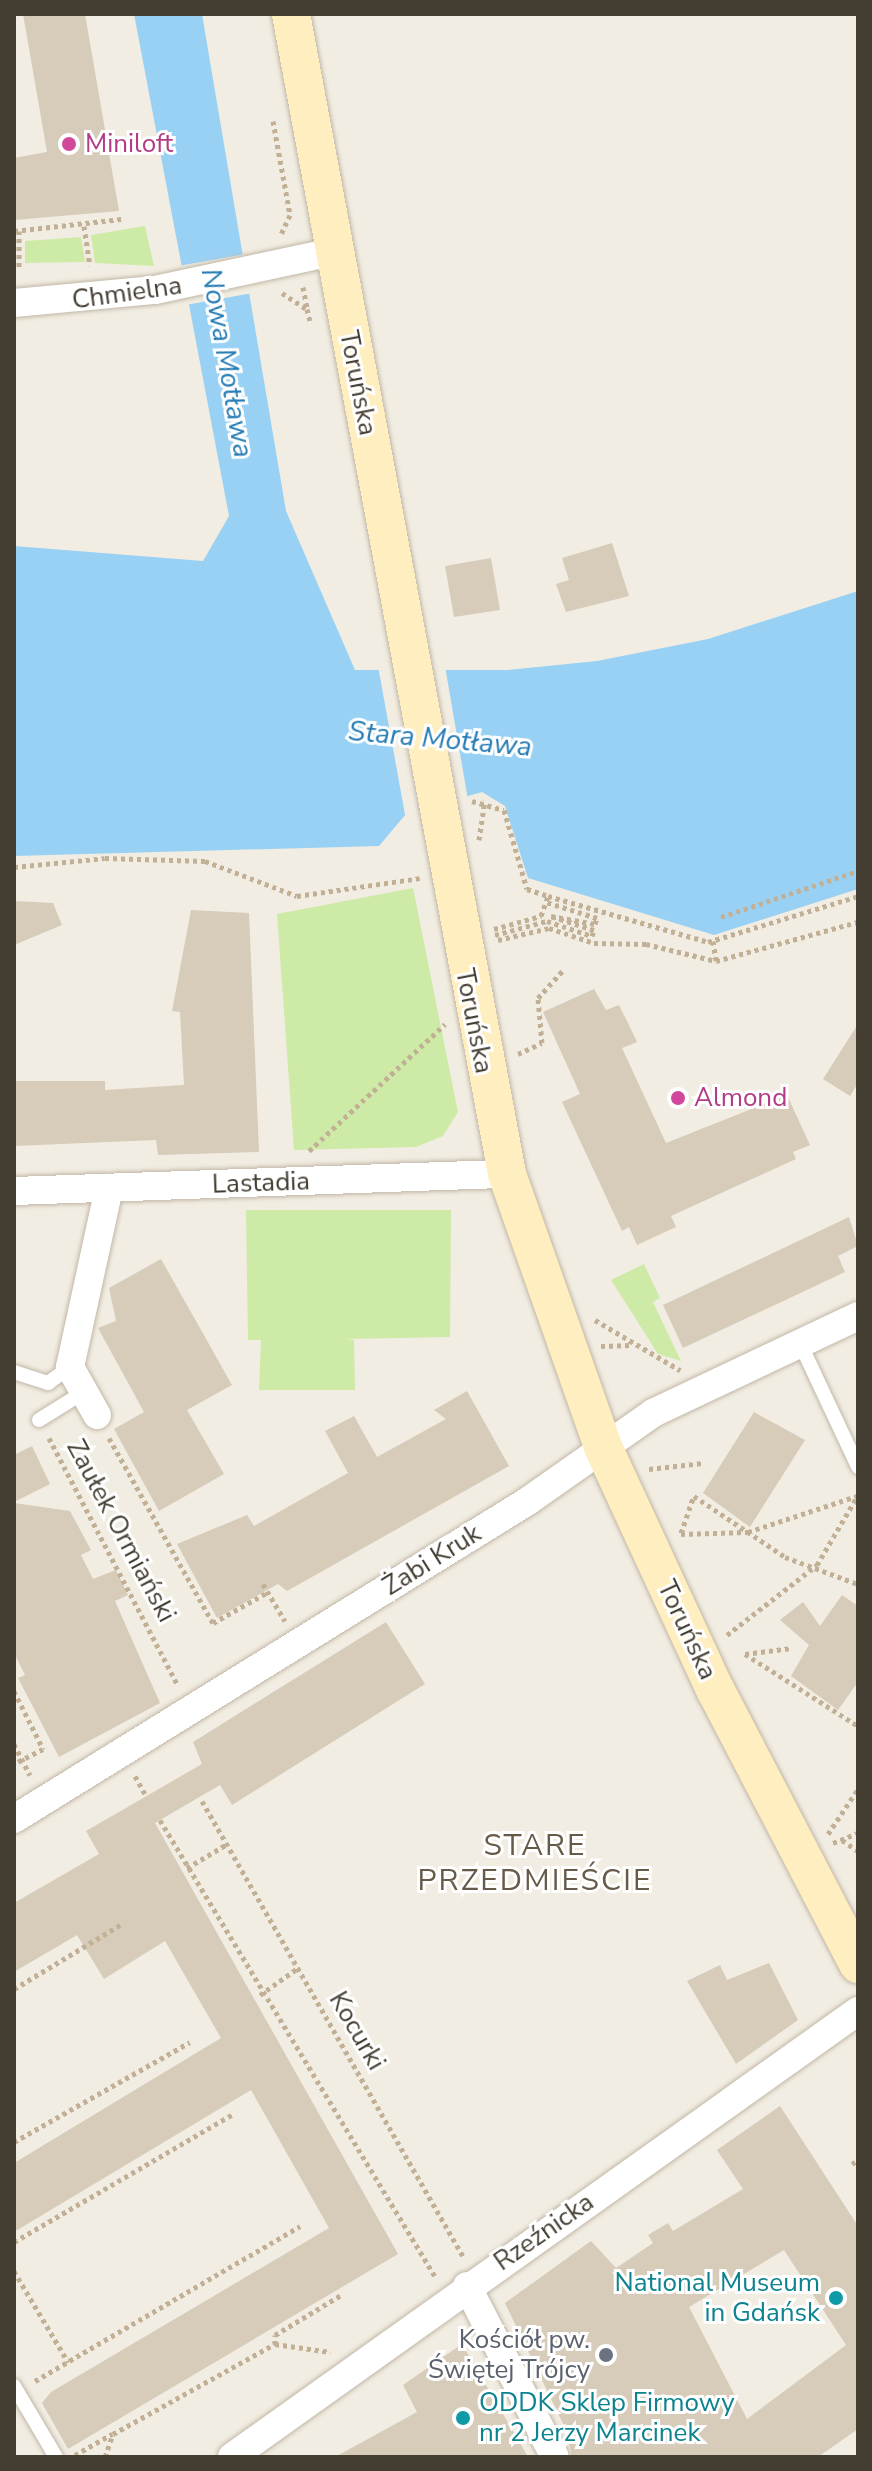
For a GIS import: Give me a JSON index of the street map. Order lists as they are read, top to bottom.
{
  "streets": {
    "street": [
      "Chmielna",
      "Toruńska",
      "Lastadia",
      "Żabi Kruk",
      "Rzeźnicka"
    ],
    "path": ["Zaułek Ormiański", "Kocurki"]
  },
  "crossings": [
    ["Chmielna", "Toruńska"],
    ["Toruńska", "Lastadia"],
    ["Toruńska", "Żabi Kruk"],
    ["Kocurki", "Rzeźnicka"]
  ],
  "districts": ["STARE PRZEDMIEŚCIE"],
  "water": ["Nowa Motława", "Stara Motława"],
  "places": [
    "Miniloft",
    "Almond",
    "National Museum in Gdańsk",
    "Kościół pw. Świętej Trójcy",
    "ODDK Sklep Firmowy nr 2 Jerzy Marcinek"
  ]
}
